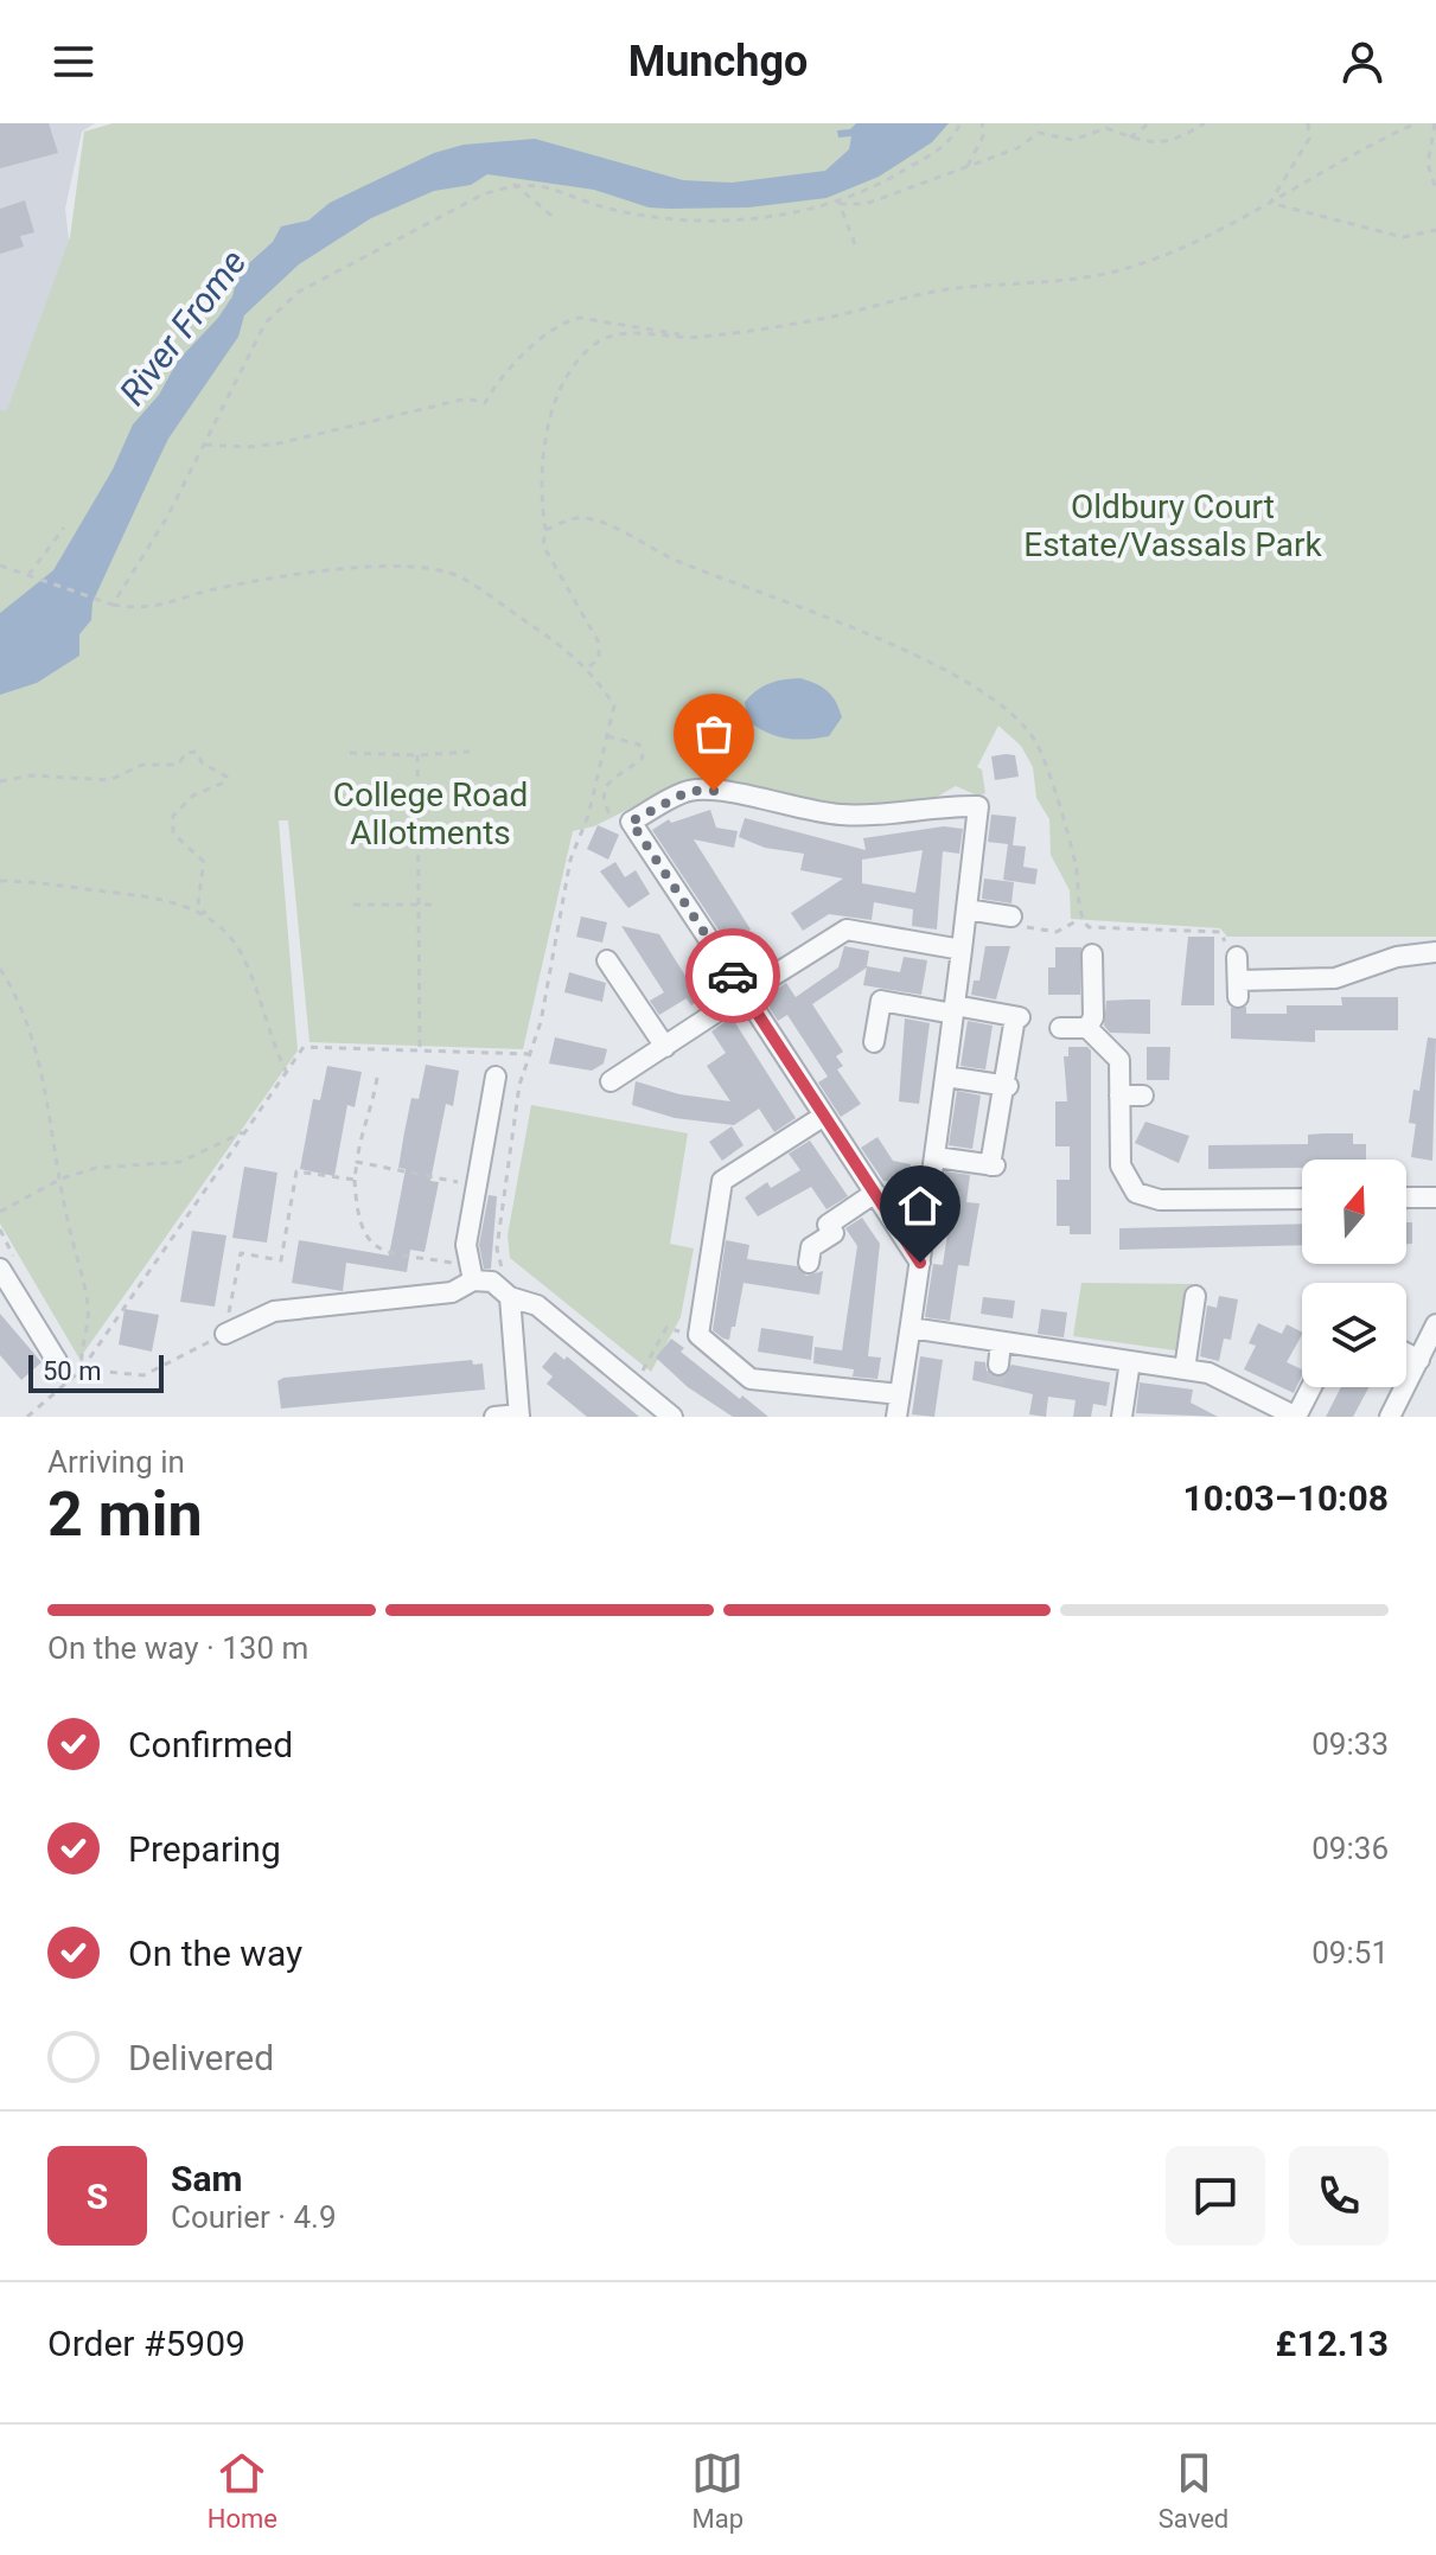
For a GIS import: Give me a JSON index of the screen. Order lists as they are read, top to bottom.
{
  "water": ["River Frome"],
  "parks": ["Oldbury Court Estate/Vassals Park", "College Road Allotments"],
  "scale_bar": "50 m",
  "north": "top",
  "page": {
    "header": "Munchgo",
    "scale": "50 m",
    "heading": ["2 min", "Arriving in", "10:03–10:08"],
    "panel": [
      "Sam",
      "Courier · 4.9",
      "Order #5909",
      "£12.13"
    ],
    "bar": "On the way · 130 m",
    "list": [
      ["Confirmed", "09:33"],
      ["Preparing", "09:36"],
      ["On the way", "09:51"],
      "Delivered"
    ],
    "round": "S",
    "tabs": ["Home", "Map", "Saved"]
  }
}
